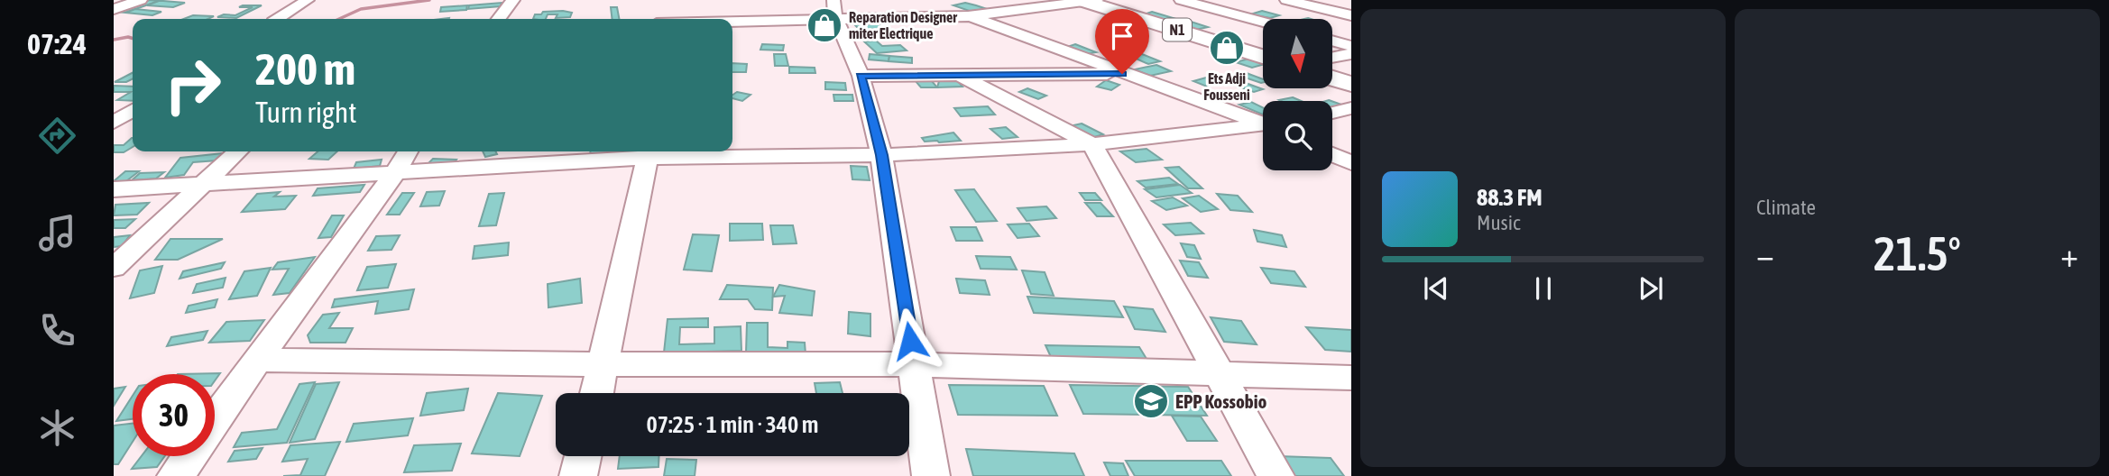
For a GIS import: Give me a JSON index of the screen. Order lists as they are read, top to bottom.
{
  "streets": {
    "highway": ["N1"]
  },
  "places": {
    "shop": ["Reparation Designer miter Electrique", "Ets Adji Fousseni"],
    "school or university": ["EPP Kossobio"]
  },
  "north": "bottom",
  "page": {
    "tabs": "07:24",
    "tile": "Climate",
    "turn": ["200 m", "Turn right"],
    "song": ["88.3 FM", "Music"],
    "heat": ["−", "21.5°", "+"],
    "limit": "30",
    "trip": "07:25 · 1 min · 340 m"
  }
}
